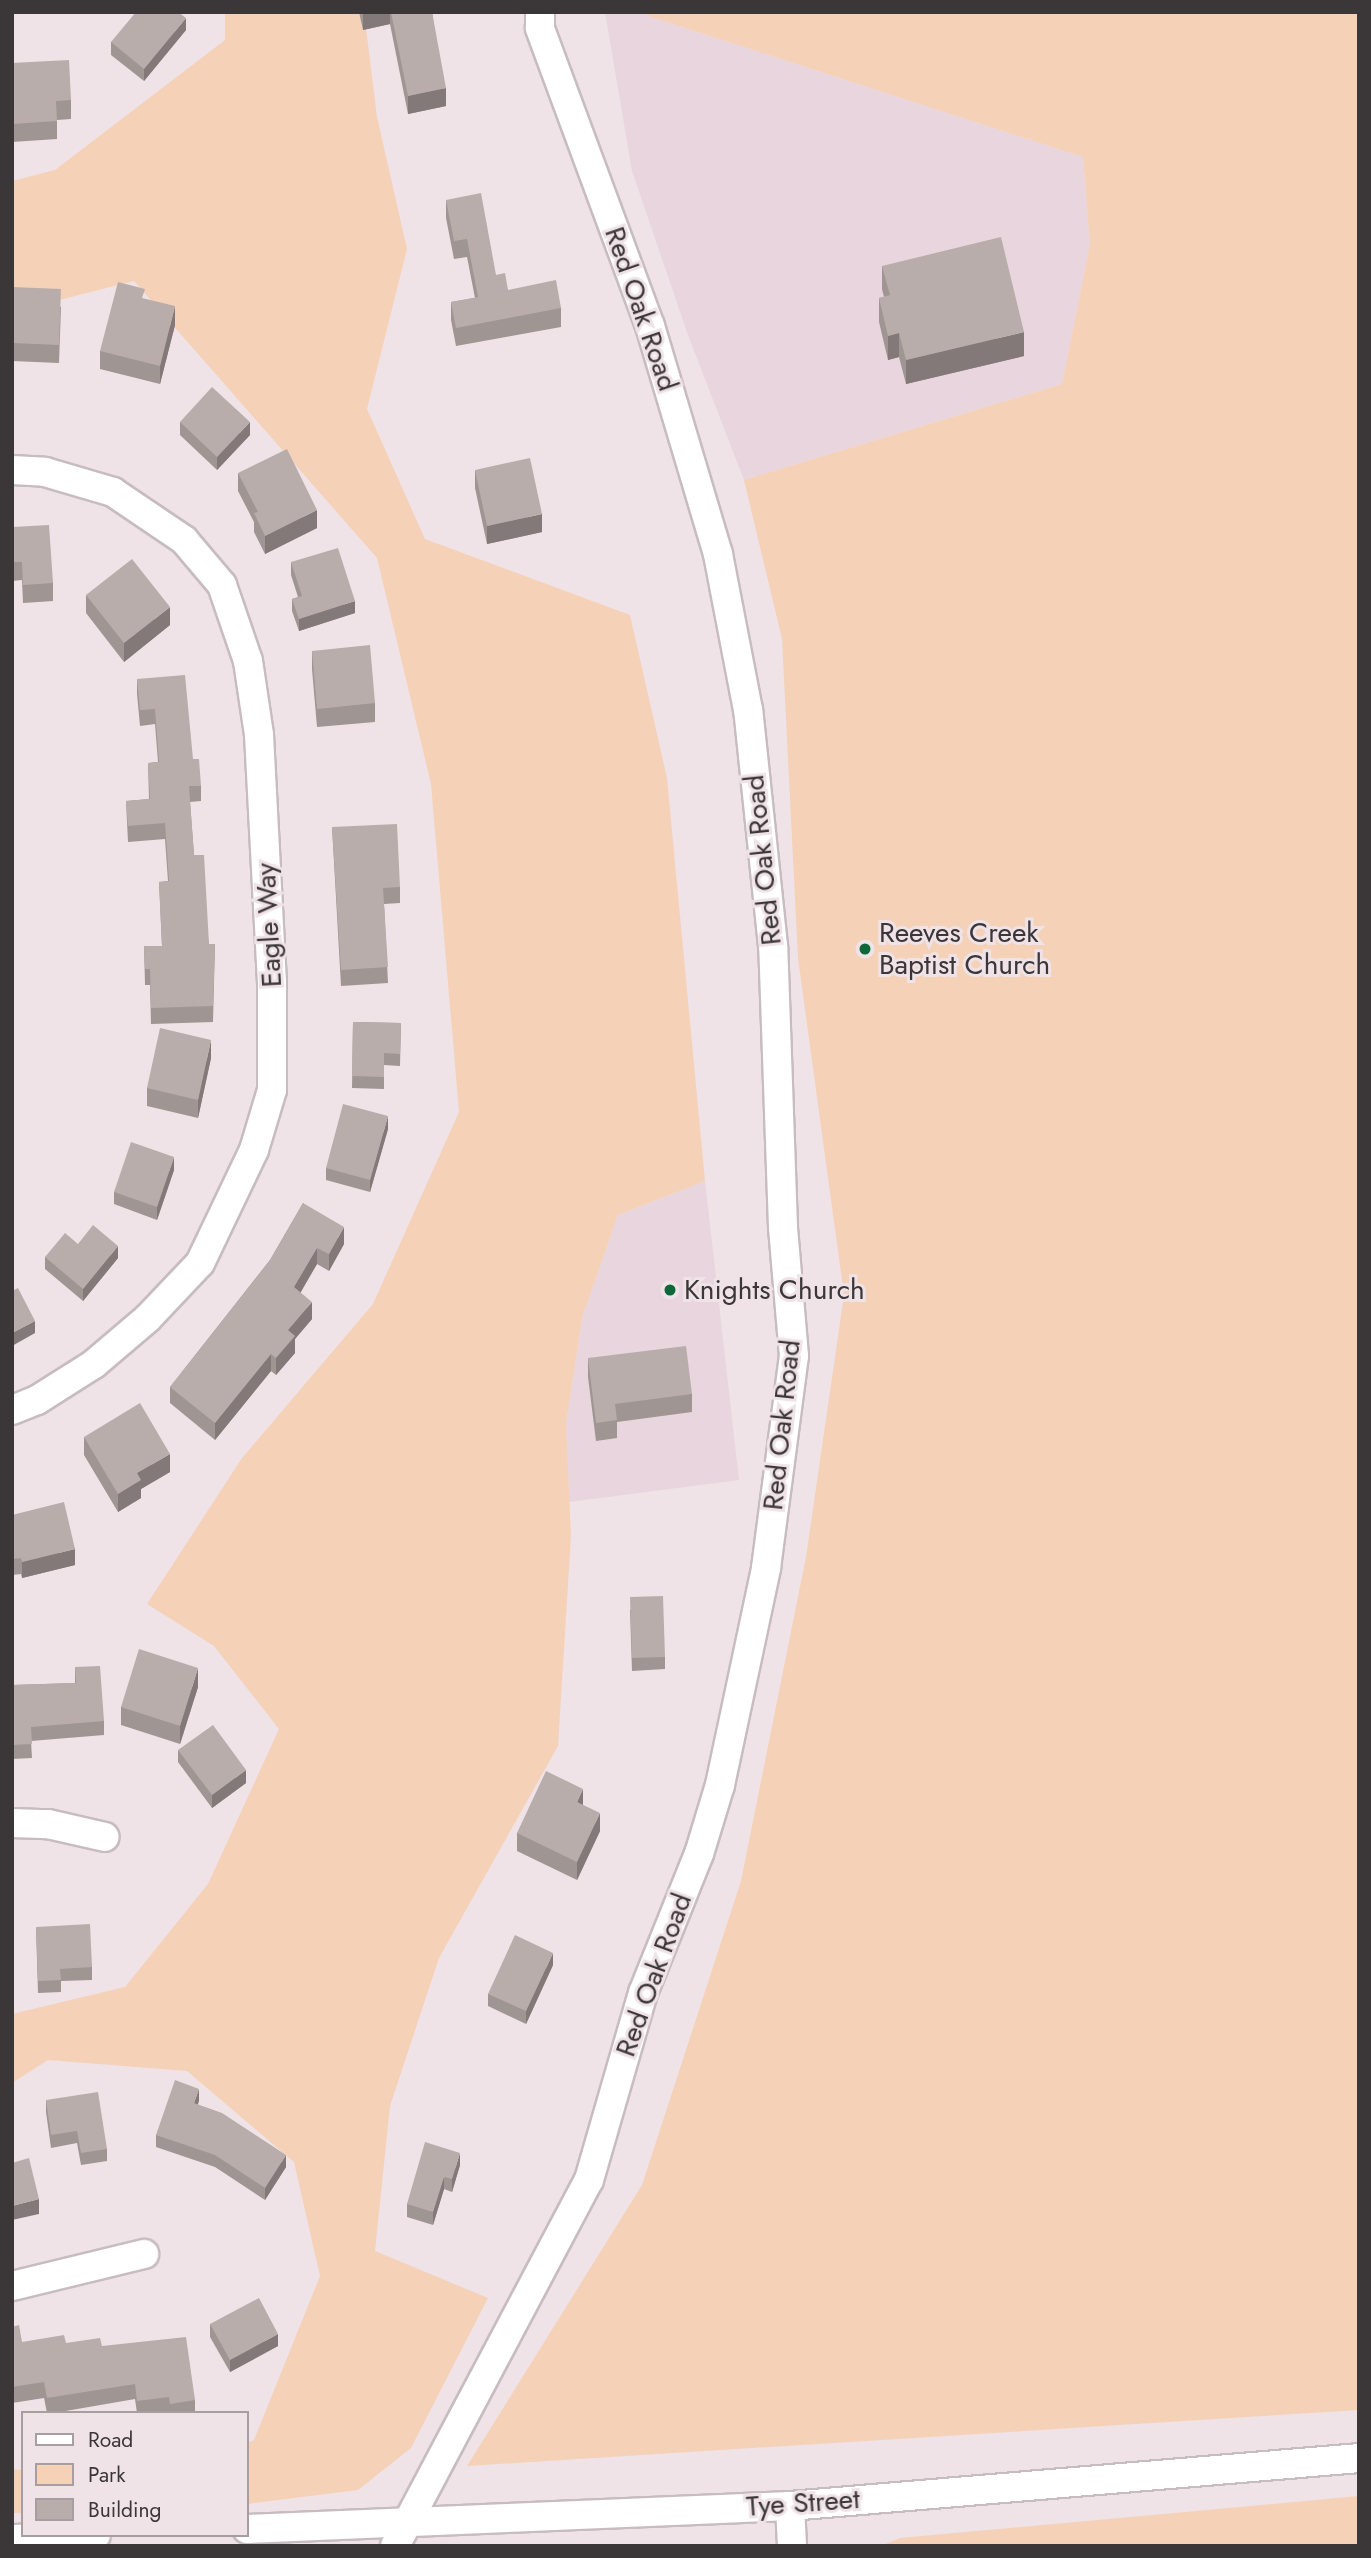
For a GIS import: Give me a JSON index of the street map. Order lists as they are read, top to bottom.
{
  "streets": {
    "street": ["Red Oak Road", "Eagle Way", "Tye Street"]
  },
  "crossings": [
    ["Red Oak Road", "Tye Street"]
  ],
  "places": ["Reeves Creek Baptist Church", "Knights Church"],
  "legend": ["Road", "Park", "Building"]
}
